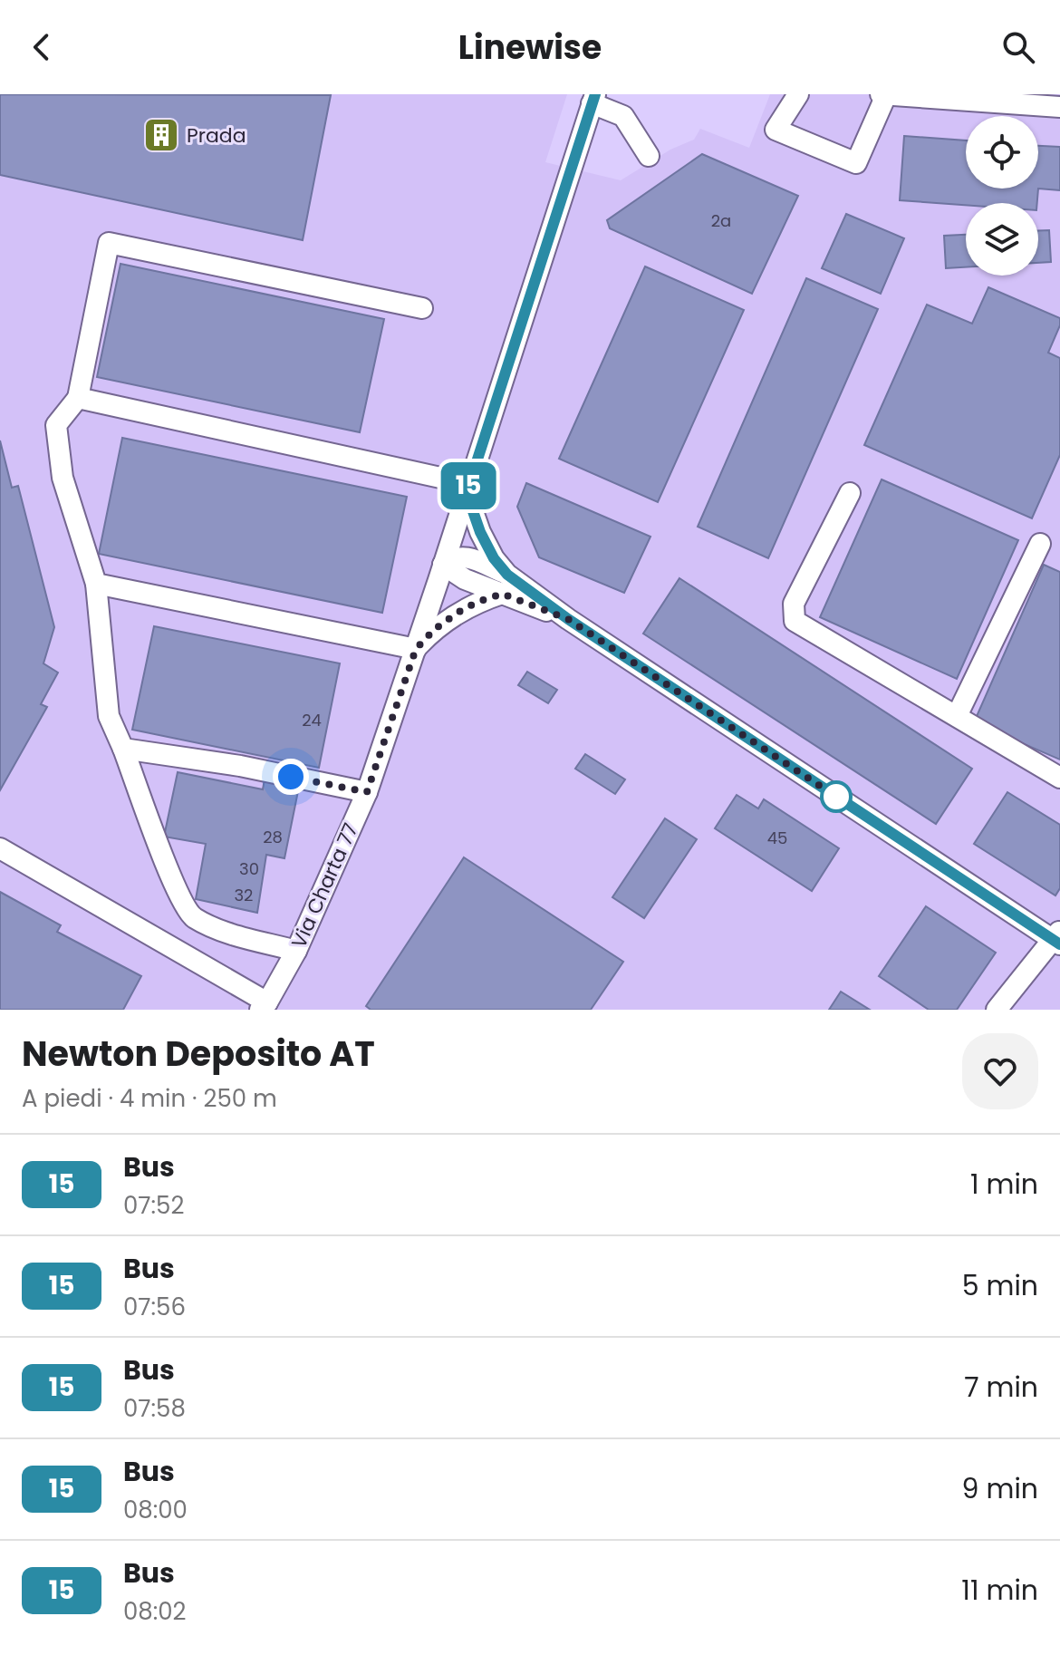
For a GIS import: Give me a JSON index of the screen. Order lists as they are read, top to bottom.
{
  "streets": {
    "street": ["Via Charta 77"]
  },
  "places": {
    "building": ["Prada"]
  },
  "lines": ["bus line 15"],
  "house_numbers": [
    "2a",
    "24",
    "28",
    "45",
    "30",
    "32"
  ],
  "page": {
    "header": "Linewise",
    "on_map": "15",
    "heading": ["Newton Deposito AT", "A piedi · 4 min · 250 m"],
    "list": [
      {
        "mark": "15",
        "name": "Bus",
        "note": "07:52",
        "value": "1 min"
      },
      {
        "mark": "15",
        "name": "Bus",
        "note": "07:56",
        "value": "5 min"
      },
      {
        "mark": "15",
        "name": "Bus",
        "note": "07:58",
        "value": "7 min"
      },
      {
        "mark": "15",
        "name": "Bus",
        "note": "08:00",
        "value": "9 min"
      },
      {
        "mark": "15",
        "name": "Bus",
        "note": "08:02",
        "value": "11 min"
      }
    ]
  }
}
